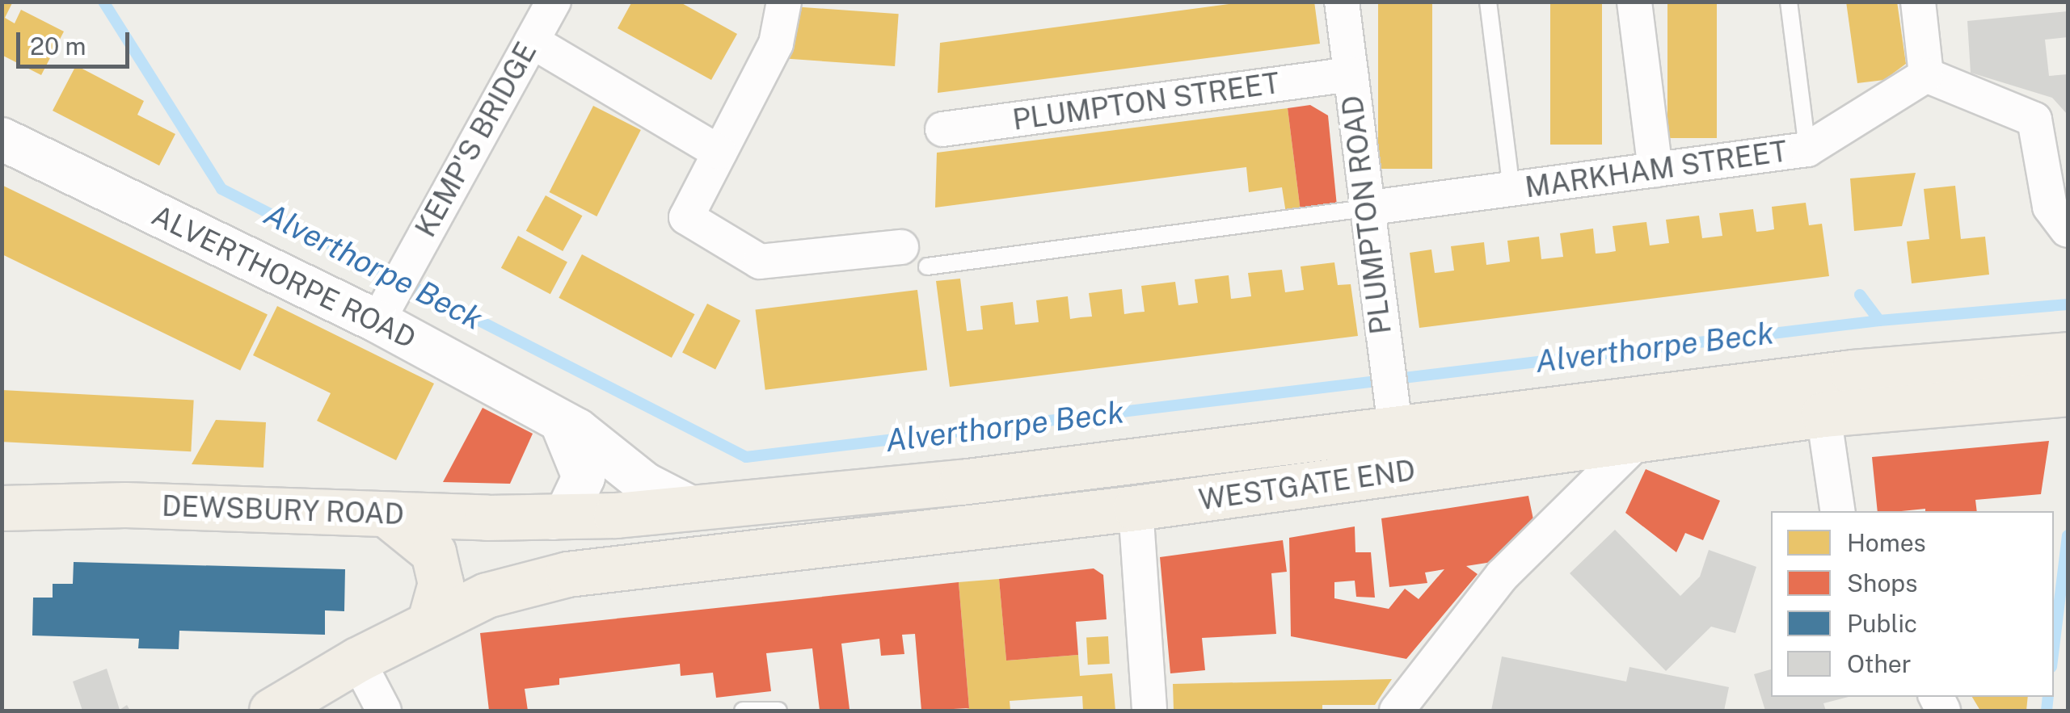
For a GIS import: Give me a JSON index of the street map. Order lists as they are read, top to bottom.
{
  "streets": {
    "highway": ["WESTGATE END", "DEWSBURY ROAD"],
    "street": [
      "PLUMPTON STREET",
      "KEMP'S BRIDGE",
      "MARKHAM STREET",
      "PLUMPTON ROAD",
      "ALVERTHORPE ROAD"
    ]
  },
  "crossings": [
    ["PLUMPTON STREET", "PLUMPTON ROAD"],
    ["KEMP'S BRIDGE", "ALVERTHORPE ROAD"],
    ["MARKHAM STREET", "PLUMPTON ROAD"],
    ["PLUMPTON ROAD", "WESTGATE END"],
    ["ALVERTHORPE ROAD", "WESTGATE END"],
    ["WESTGATE END", "DEWSBURY ROAD"]
  ],
  "water": ["Alverthorpe Beck"],
  "legend": [
    "Homes",
    "Shops",
    "Public",
    "Other"
  ],
  "scale_bar": "20 m"
}
